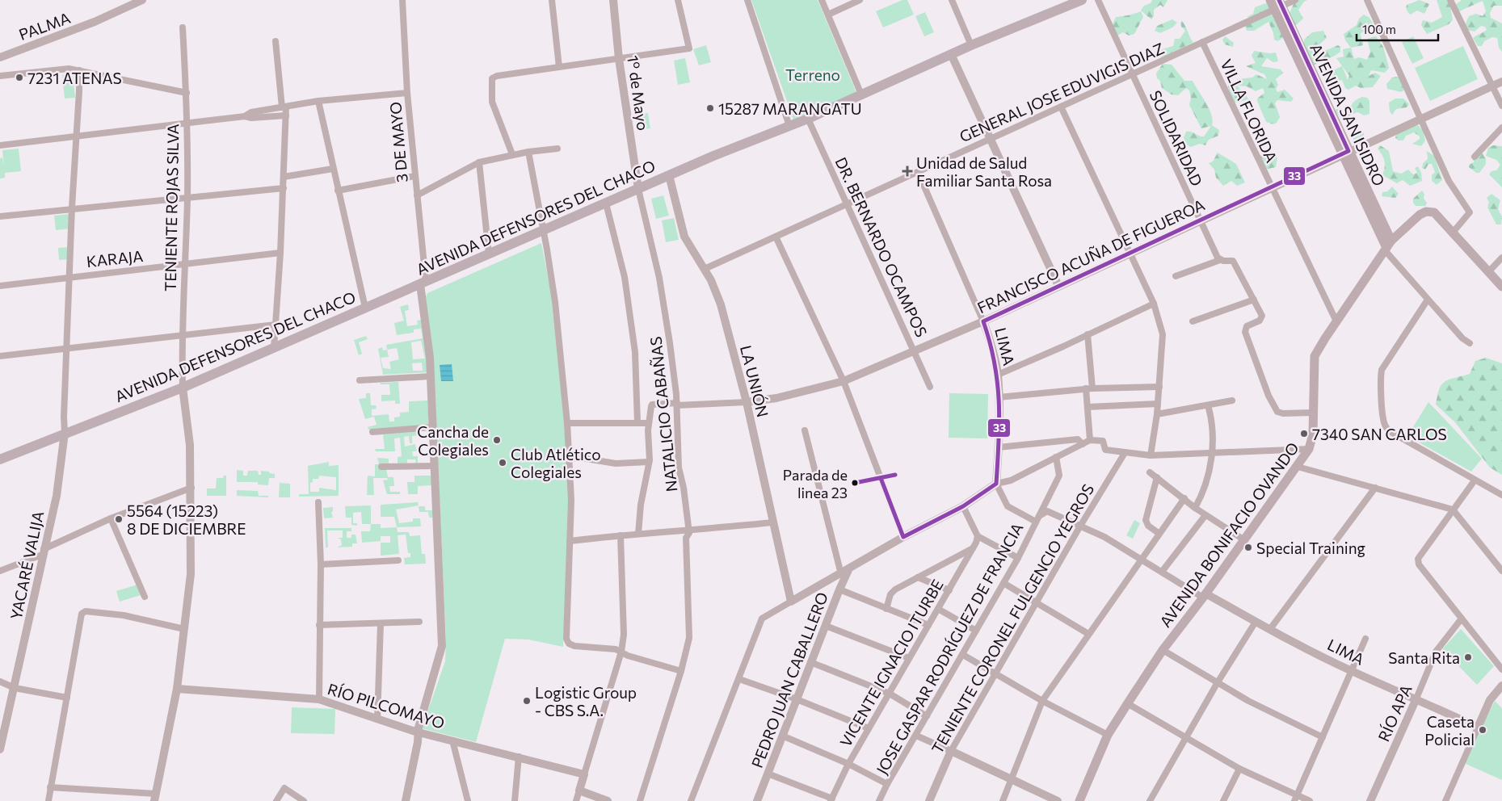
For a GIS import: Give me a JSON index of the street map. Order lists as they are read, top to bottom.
{
  "streets": {
    "main road": ["AVENIDA SAN ISIDRO", "AVENIDA DEFENSORES DEL CHACO", "AVENIDA BONIFACIO OVANDO"],
    "street": [
      "PALMA",
      "GENERAL JOSE EDUVIGIS DIAZ",
      "1º de Mayo",
      "VILLA FLORIDA",
      "SOLIDARIDAD",
      "3 DE MAYO",
      "TENIENTE ROJAS SILVA",
      "DR. BERNARDO OCAMPOS",
      "FRANCISCO ACUÑA DE FIGUEROA",
      "KARAJA",
      "LIMA",
      "LA UNIÓN",
      "NATALICIO CABAÑAS",
      "YACARÉ VALIJA",
      "TENIENTE CORONEL FULGENCIO YEGROS",
      "JOSE GASPAR RODRÍGUEZ DE FRANCIA",
      "VICENTE IGNACIO ITURBE",
      "PEDRO JUAN CABALLERO",
      "RÍO PILCOMAYO",
      "RÍO APA"
    ]
  },
  "crossings": [
    ["GENERAL JOSE EDUVIGIS DIAZ", "VILLA FLORIDA"],
    ["GENERAL JOSE EDUVIGIS DIAZ", "AVENIDA SAN ISIDRO"],
    ["GENERAL JOSE EDUVIGIS DIAZ", "SOLIDARIDAD"],
    ["GENERAL JOSE EDUVIGIS DIAZ", "DR. BERNARDO OCAMPOS"],
    ["GENERAL JOSE EDUVIGIS DIAZ", "LIMA"],
    ["GENERAL JOSE EDUVIGIS DIAZ", "LA UNIÓN"],
    ["1º de Mayo", "AVENIDA DEFENSORES DEL CHACO"],
    ["1º de Mayo", "NATALICIO CABAÑAS"],
    ["VILLA FLORIDA", "FRANCISCO ACUÑA DE FIGUEROA"],
    ["VILLA FLORIDA", "AVENIDA BONIFACIO OVANDO"],
    ["AVENIDA SAN ISIDRO", "FRANCISCO ACUÑA DE FIGUEROA"],
    ["AVENIDA SAN ISIDRO", "AVENIDA BONIFACIO OVANDO"],
    ["SOLIDARIDAD", "FRANCISCO ACUÑA DE FIGUEROA"],
    ["3 DE MAYO", "AVENIDA DEFENSORES DEL CHACO"],
    ["TENIENTE ROJAS SILVA", "AVENIDA DEFENSORES DEL CHACO"],
    ["TENIENTE ROJAS SILVA", "KARAJA"],
    ["AVENIDA DEFENSORES DEL CHACO", "DR. BERNARDO OCAMPOS"],
    ["AVENIDA DEFENSORES DEL CHACO", "LA UNIÓN"],
    ["AVENIDA DEFENSORES DEL CHACO", "NATALICIO CABAÑAS"],
    ["AVENIDA DEFENSORES DEL CHACO", "YACARÉ VALIJA"],
    ["DR. BERNARDO OCAMPOS", "FRANCISCO ACUÑA DE FIGUEROA"],
    ["FRANCISCO ACUÑA DE FIGUEROA", "LIMA"],
    ["FRANCISCO ACUÑA DE FIGUEROA", "LA UNIÓN"],
    ["FRANCISCO ACUÑA DE FIGUEROA", "NATALICIO CABAÑAS"],
    ["LIMA", "AVENIDA BONIFACIO OVANDO"],
    ["LIMA", "TENIENTE CORONEL FULGENCIO YEGROS"],
    ["LIMA", "JOSE GASPAR RODRÍGUEZ DE FRANCIA"],
    ["LIMA", "PEDRO JUAN CABALLERO"],
    ["LIMA", "RÍO APA"],
    ["LA UNIÓN", "PEDRO JUAN CABALLERO"]
  ],
  "parks": ["Terreno"],
  "places": {
    "other": [
      "7231 ATENAS",
      "15287 MARANGATU",
      "7340 SAN CARLOS",
      "Cancha de Colegiales",
      "Club Atlético Colegiales",
      "Parada de linea 23",
      "5564 (15223) 8 DE DICIEMBRE",
      "Special Training",
      "Santa Rita",
      "Logistic Group - CBS S.A.",
      "Caseta Policial"
    ],
    "health": ["Unidad de Salud Familiar Santa Rosa"]
  },
  "lines": ["transit line 33"],
  "scale_bar": "100 m"
}
